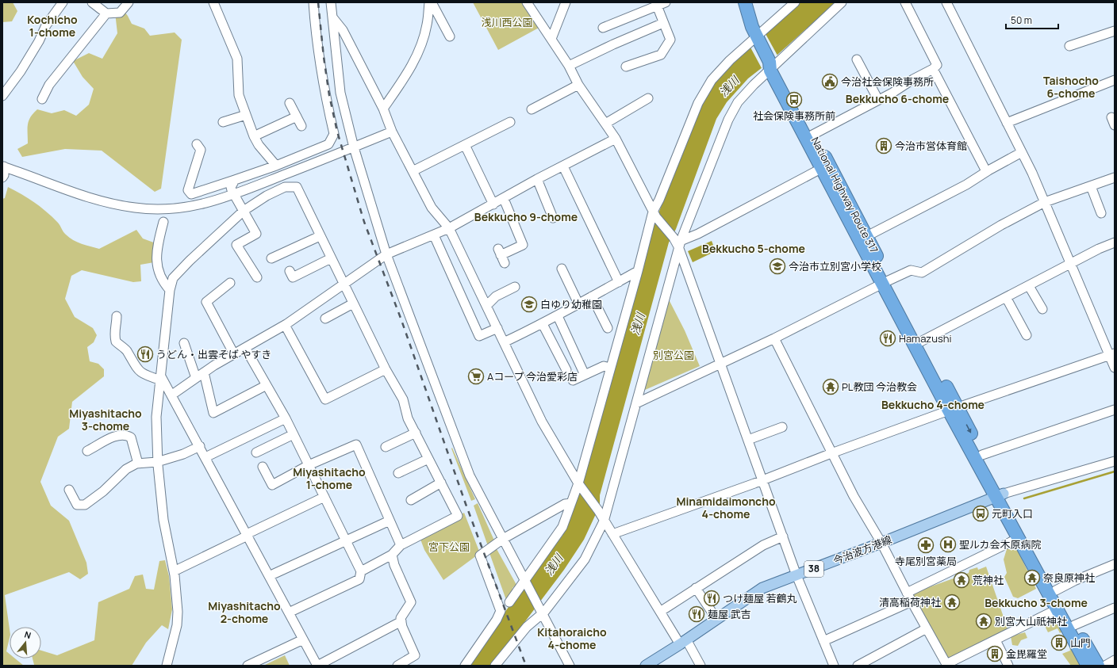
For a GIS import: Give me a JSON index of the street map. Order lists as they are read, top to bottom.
{
  "streets": {
    "highway": ["National Highway Route 317"],
    "main road": ["今治波方港線", "38"]
  },
  "crossings": [
    ["National Highway Route 317", "今治波方港線"]
  ],
  "districts": [
    "Kochicho 1-chome",
    "Taishocho 6-chome",
    "Bekkucho 6-chome",
    "Bekkucho 9-chome",
    "Bekkucho 5-chome",
    "Bekkucho 4-chome",
    "Miyashitacho 3-chome",
    "Miyashitacho 1-chome",
    "Minamidaimoncho 4-chome",
    "Bekkucho 3-chome",
    "Miyashitacho 2-chome",
    "Kitahoraicho 4-chome"
  ],
  "water": ["浅川"],
  "parks": ["浅川西公園", "別宮公園", "宮下公園"],
  "places": {
    "public building": ["今治社会保険事務所"],
    "bus stop": ["社会保険事務所前", "元町入口"],
    "building": ["今治市営体育館", "山門", "金毘羅堂"],
    "school or university": ["今治市立別宮小学校", "白ゆり幼稚園"],
    "restaurant": [
      "Hamazushi",
      "うどん・出雲そば やすき",
      "つけ麺屋 若鶴丸",
      "麺屋 武吉"
    ],
    "supermarket": ["Aコープ 今治愛彩店"],
    "temple": [
      "PL教団 今治教会",
      "奈良原神社",
      "荒神社",
      "清高稲荷神社",
      "別宮大山祇神社"
    ],
    "hospital": ["聖ルカ会木原病院"],
    "pharmacy": ["寺尾別宮薬局"]
  },
  "scale_bar": "50 m",
  "north": "top"
}
